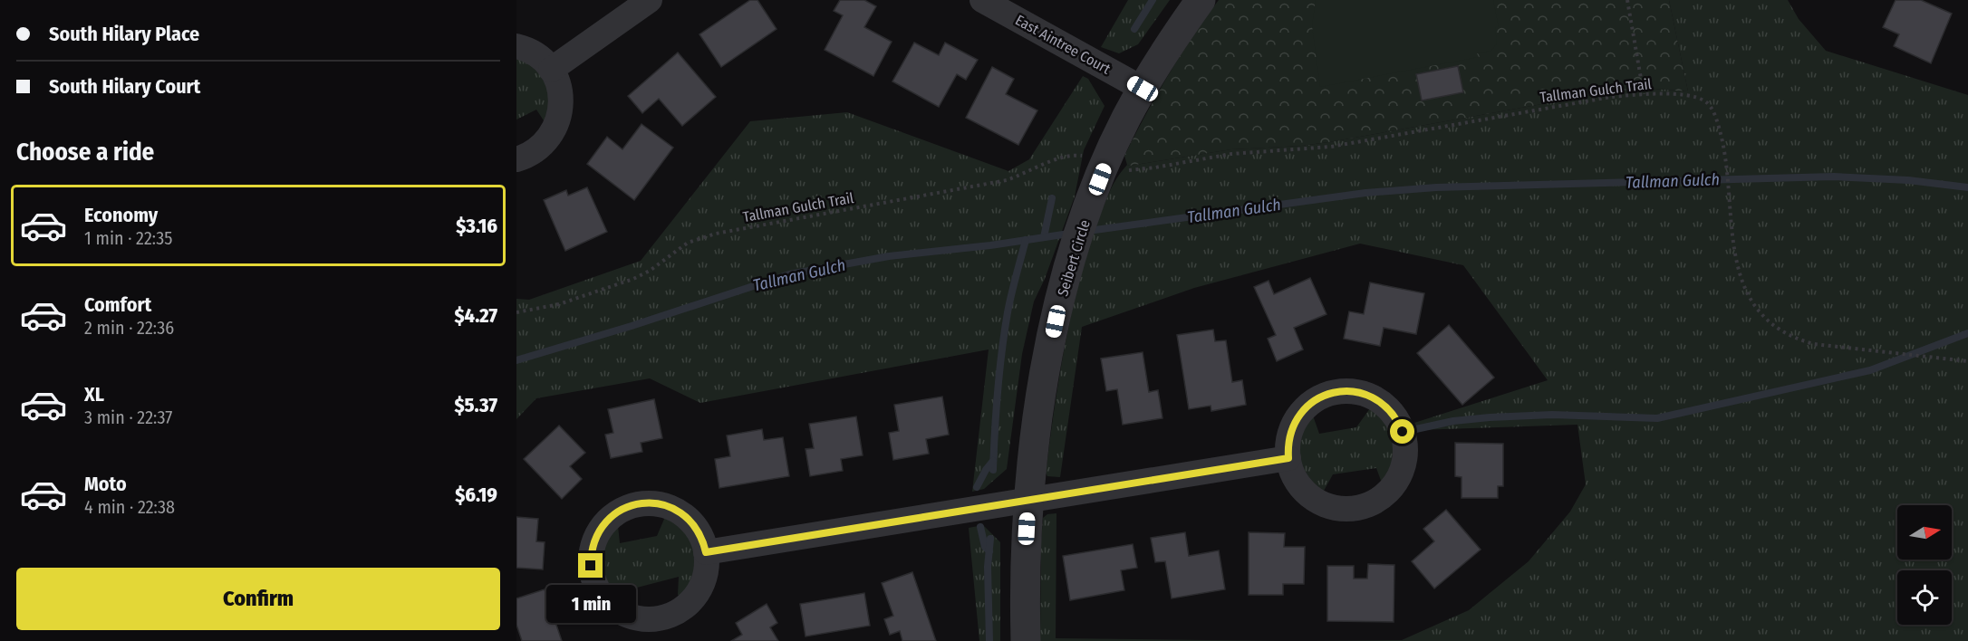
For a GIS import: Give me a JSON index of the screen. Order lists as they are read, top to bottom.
{
  "streets": {
    "street": ["East Aintree Court", "Seibert Circle"],
    "path": ["Tallman Gulch Trail"]
  },
  "crossings": [
    ["East Aintree Court", "Seibert Circle"]
  ],
  "water": ["Tallman Gulch"],
  "north": "right",
  "page": {
    "banner": ["South Hilary Place", "South Hilary Court"],
    "heading": "Choose a ride",
    "list": [
      {
        "name": "Economy",
        "note": "1 min · 22:35",
        "value": "$3.16"
      },
      {
        "name": "Comfort",
        "note": "2 min · 22:36",
        "value": "$4.27"
      },
      {
        "name": "XL",
        "note": "3 min · 22:37",
        "value": "$5.37"
      },
      {
        "name": "Moto",
        "note": "4 min · 22:38",
        "value": "$6.19"
      }
    ],
    "buttons": "Confirm",
    "bubble": "1 min"
  }
}
